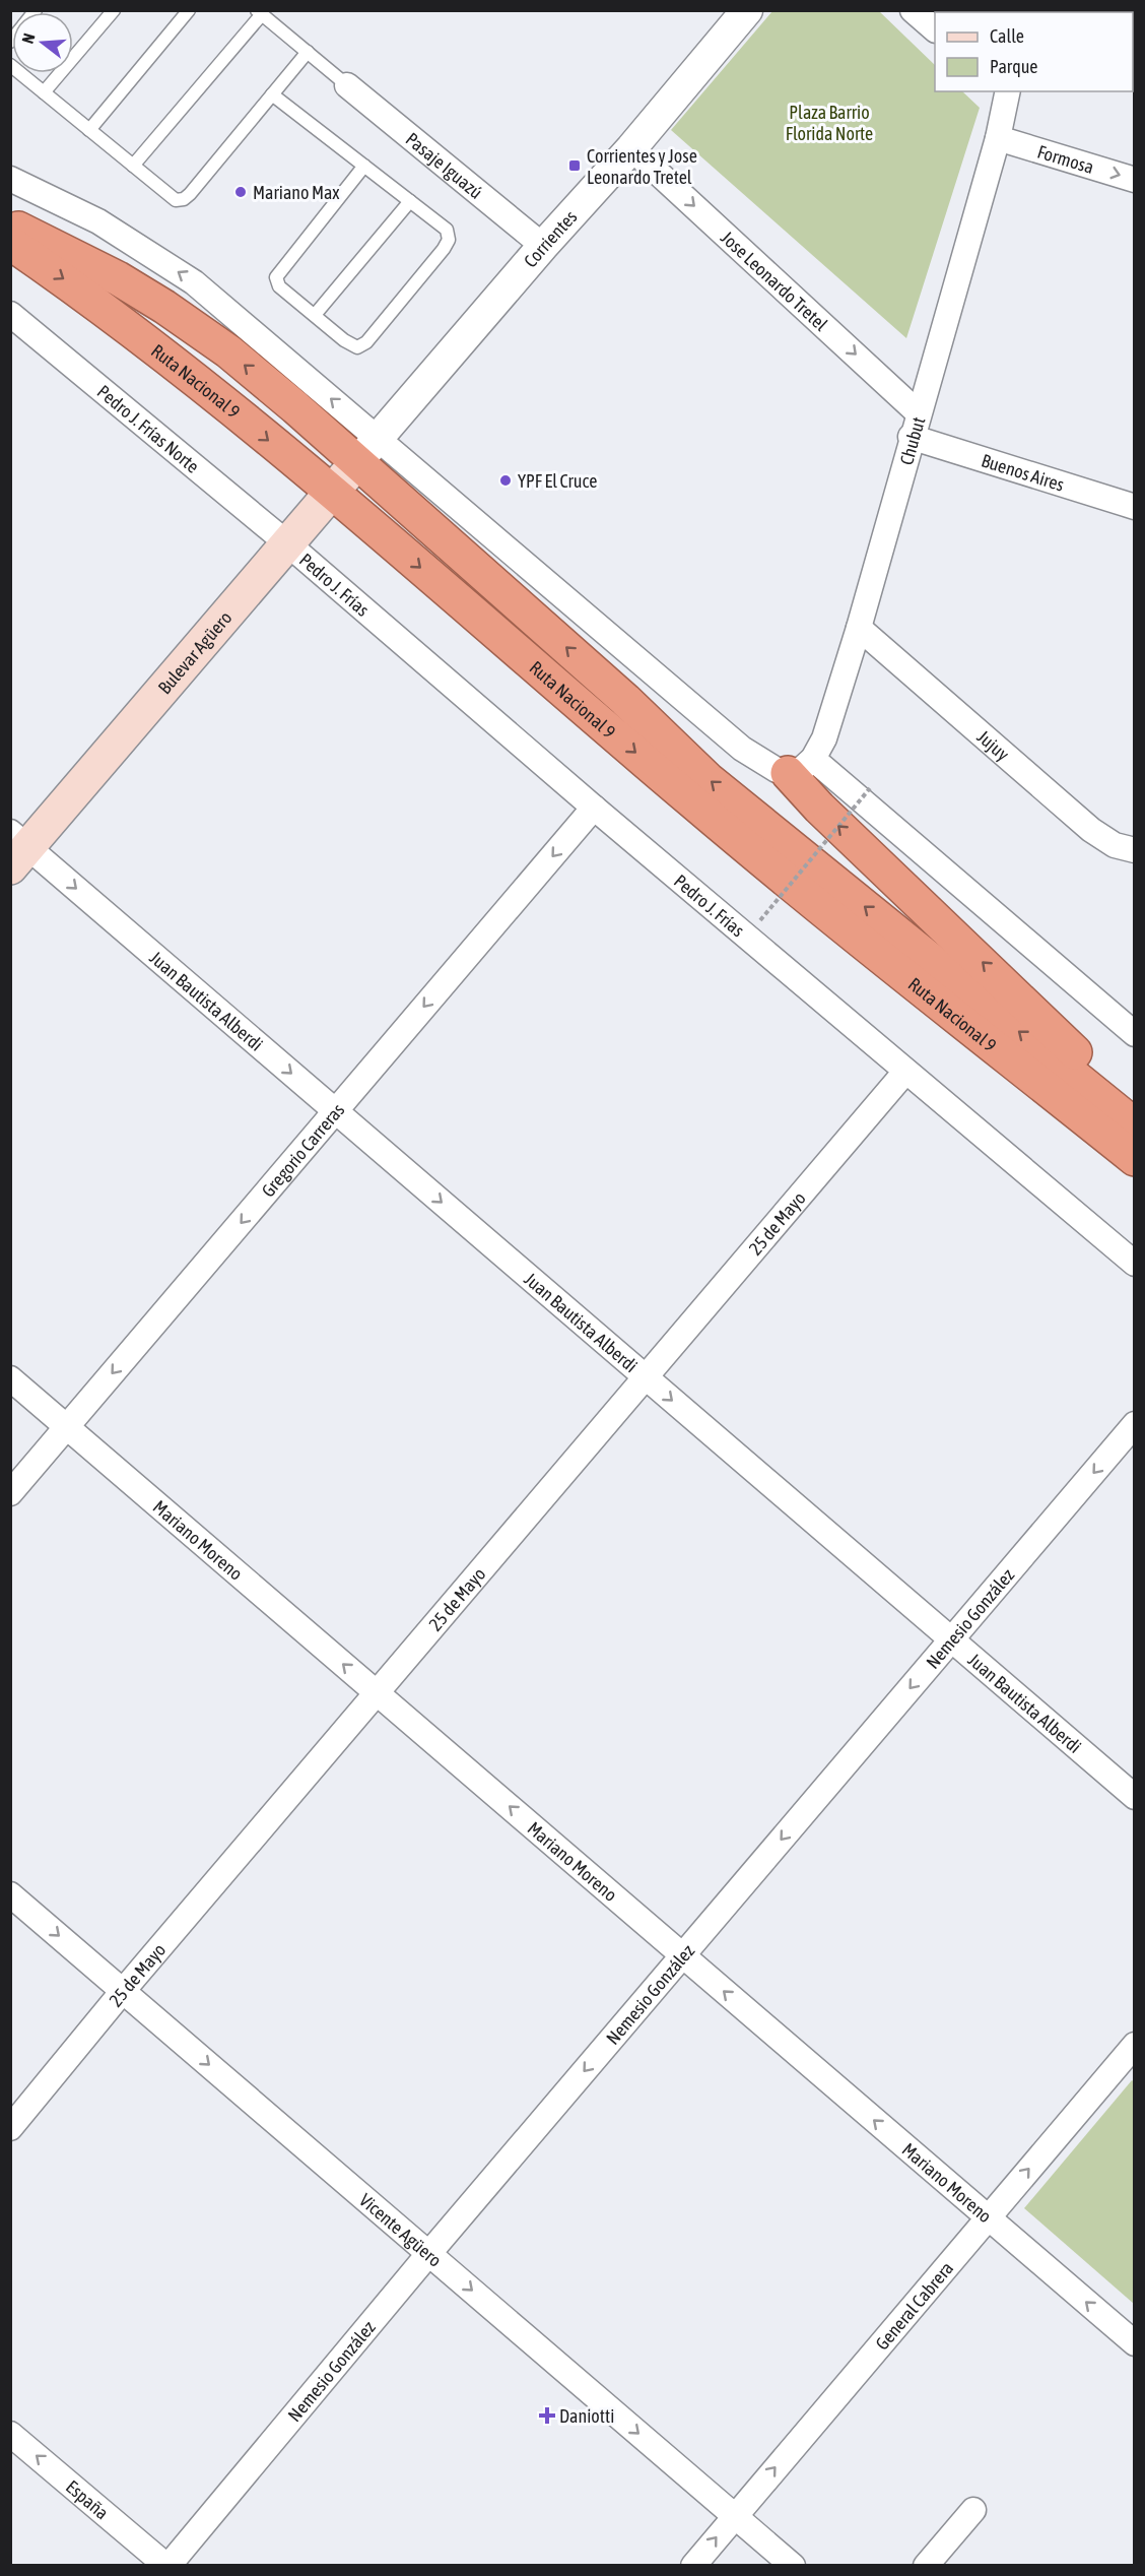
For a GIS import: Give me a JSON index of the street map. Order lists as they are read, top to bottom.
{
  "streets": {
    "highway": ["Ruta Nacional 9"],
    "main road": ["Bulevar Agüero"],
    "street": [
      "Formosa",
      "Pasaje Iguazú",
      "Corrientes",
      "Jose Leonardo Tretel",
      "Pedro J. Frías Norte",
      "Chubut",
      "Buenos Aires",
      "Pedro J. Frías",
      "Jujuy",
      "Juan Bautista Alberdi",
      "Gregorio Carreras",
      "25 de Mayo",
      "Mariano Moreno",
      "Nemesio González",
      "Vicente Agüero",
      "General Cabrera",
      "España"
    ]
  },
  "crossings": [
    ["Formosa", "Chubut"],
    ["Pasaje Iguazú", "Corrientes"],
    ["Corrientes", "Jose Leonardo Tretel"],
    ["Corrientes", "Ruta Nacional 9"],
    ["Corrientes", "Bulevar Agüero"],
    ["Jose Leonardo Tretel", "Chubut"],
    ["Ruta Nacional 9", "Bulevar Agüero"],
    ["Pedro J. Frías Norte", "Pedro J. Frías"],
    ["Pedro J. Frías Norte", "Bulevar Agüero"],
    ["Chubut", "Buenos Aires"],
    ["Chubut", "Jujuy"],
    ["Pedro J. Frías", "Bulevar Agüero"],
    ["Pedro J. Frías", "Gregorio Carreras"],
    ["Pedro J. Frías", "25 de Mayo"],
    ["Bulevar Agüero", "Juan Bautista Alberdi"],
    ["Juan Bautista Alberdi", "Gregorio Carreras"],
    ["Juan Bautista Alberdi", "25 de Mayo"],
    ["Juan Bautista Alberdi", "Nemesio González"],
    ["Gregorio Carreras", "Mariano Moreno"],
    ["25 de Mayo", "Mariano Moreno"],
    ["25 de Mayo", "Vicente Agüero"],
    ["Mariano Moreno", "Nemesio González"],
    ["Mariano Moreno", "General Cabrera"],
    ["Nemesio González", "Vicente Agüero"],
    ["Nemesio González", "España"],
    ["Vicente Agüero", "General Cabrera"]
  ],
  "one_way": [
    "Formosa",
    "Jose Leonardo Tretel",
    "Juan Bautista Alberdi",
    "Gregorio Carreras",
    "Mariano Moreno",
    "Nemesio González",
    "Vicente Agüero",
    "General Cabrera",
    "España"
  ],
  "parks": ["Plaza Barrio Florida Norte"],
  "places": {
    "transit": ["Corrientes y Jose Leonardo Tretel"],
    "other": ["Mariano Max", "YPF El Cruce"],
    "health": ["Daniotti"]
  },
  "legend": ["Calle", "Parque"],
  "north": "left"
}
